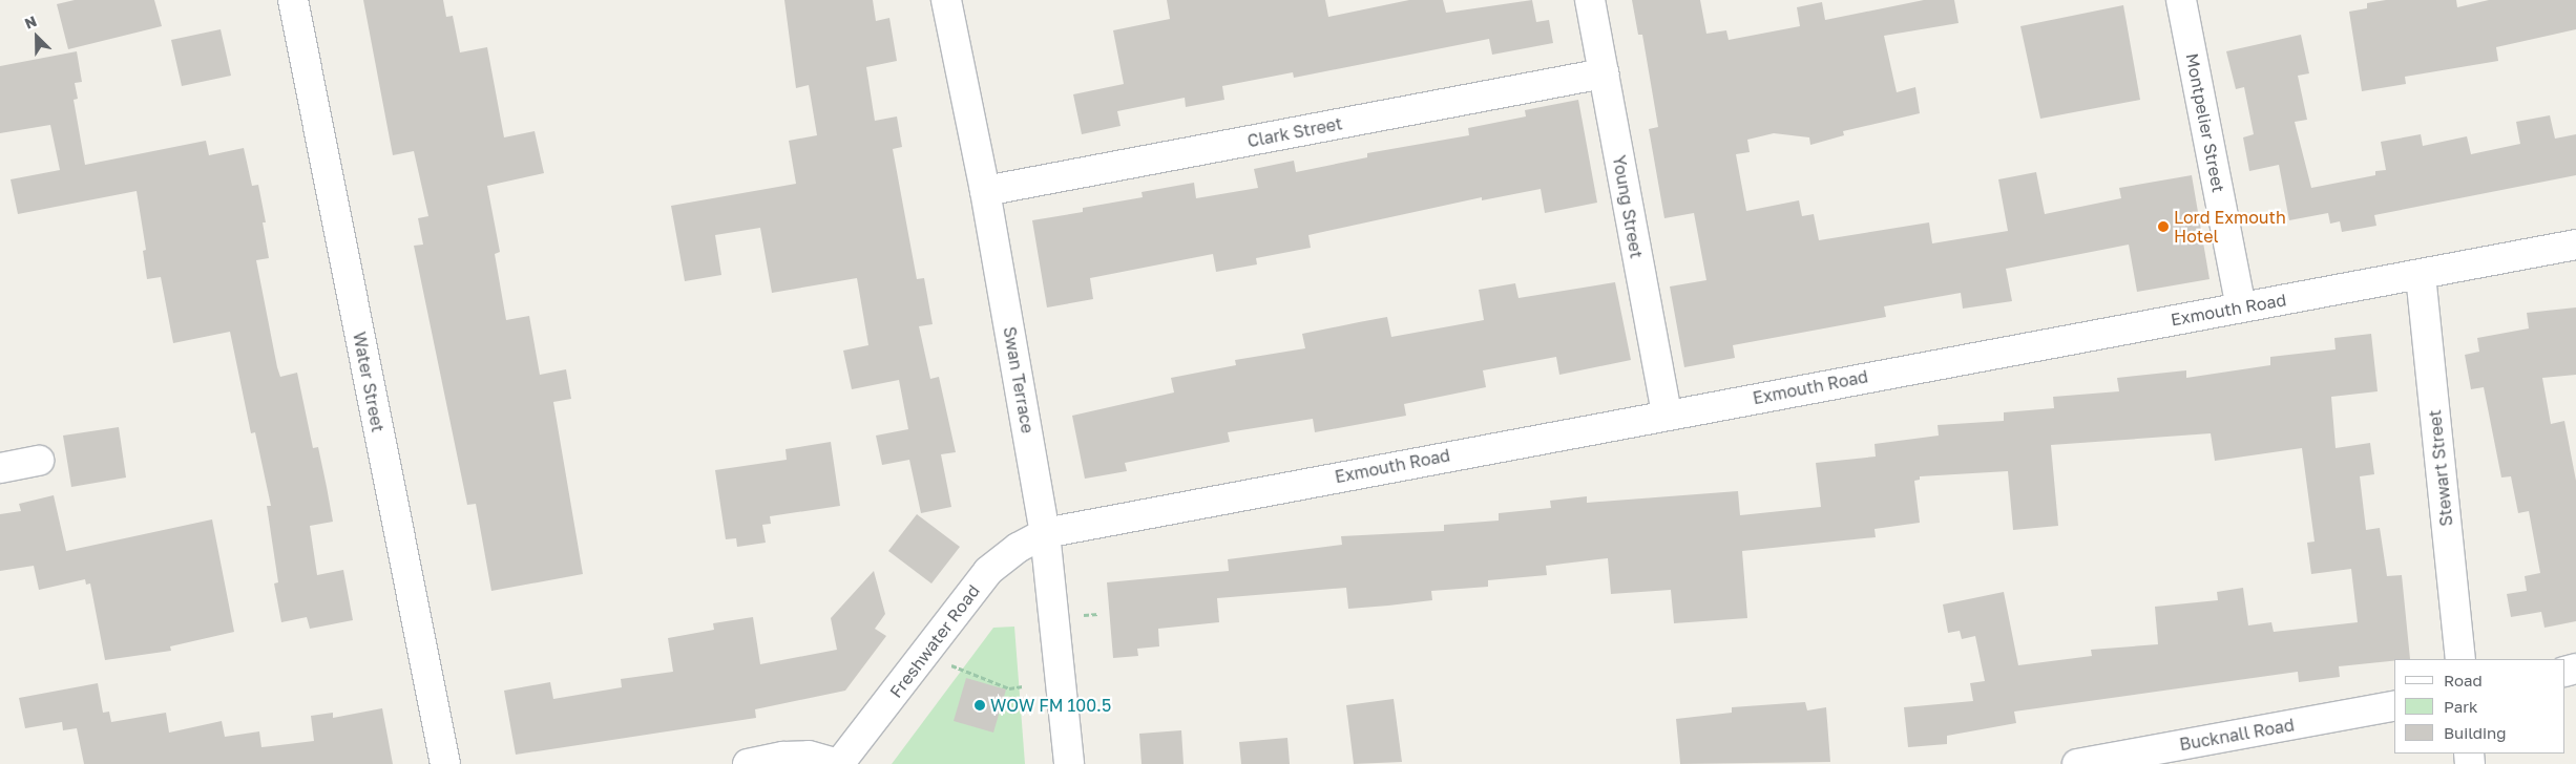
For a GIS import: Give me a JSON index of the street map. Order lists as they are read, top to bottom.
{
  "streets": {
    "street": [
      "Montpelier Street",
      "Clark Street",
      "Young Street",
      "Exmouth Road",
      "Swan Terrace",
      "Water Street",
      "Stewart Street",
      "Freshwater Road",
      "Bucknall Road"
    ]
  },
  "crossings": [
    ["Montpelier Street", "Exmouth Road"],
    ["Clark Street", "Young Street"],
    ["Clark Street", "Swan Terrace"],
    ["Young Street", "Exmouth Road"],
    ["Exmouth Road", "Swan Terrace"],
    ["Exmouth Road", "Stewart Street"],
    ["Exmouth Road", "Freshwater Road"],
    ["Swan Terrace", "Freshwater Road"]
  ],
  "places": ["Lord Exmouth Hotel", "WOW FM 100.5"],
  "legend": ["Road", "Park", "Building"],
  "north": "top left"
}
